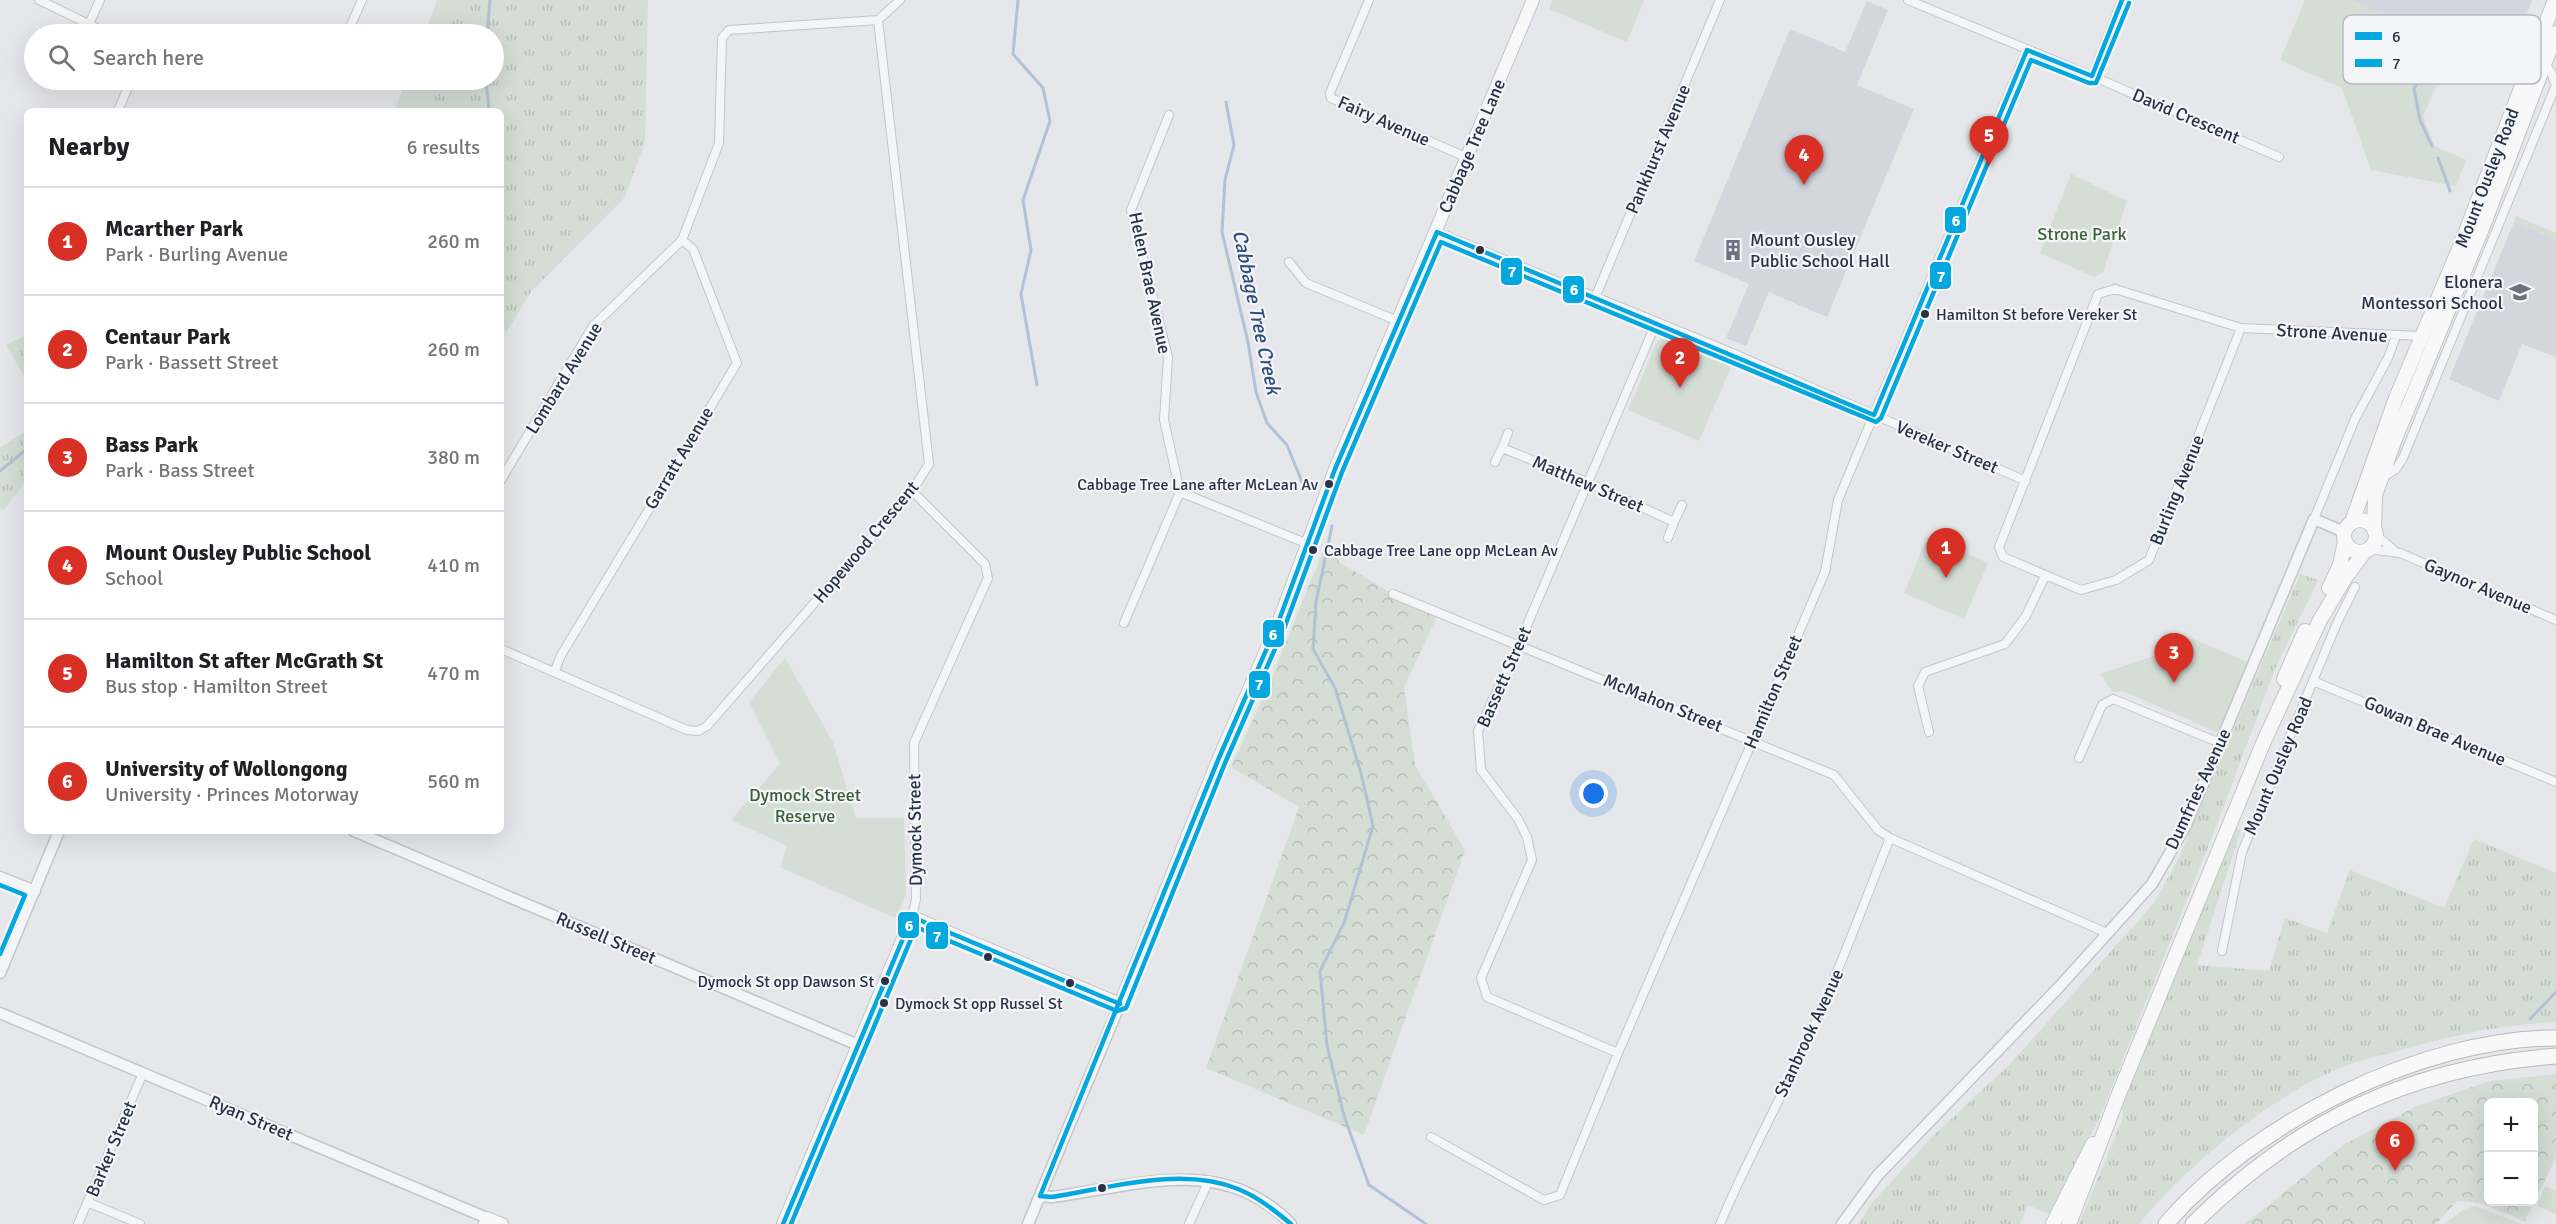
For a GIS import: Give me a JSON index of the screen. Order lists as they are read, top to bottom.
{
  "streets": {
    "main road": [
      "Cabbage Tree Lane",
      "Mount Ousley Road",
      "Dymock Street",
      "Ryan Street"
    ],
    "street": [
      "David Crescent",
      "Fairy Avenue",
      "Pankhurst Avenue",
      "Helen Brae Avenue",
      "Strone Avenue",
      "Lombard Avenue",
      "Vereker Street",
      "Garratt Avenue",
      "Matthew Street",
      "Burling Avenue",
      "Hopewood Crescent",
      "Gaynor Avenue",
      "Bassett Street",
      "Hamilton Street",
      "McMahon Street",
      "Gowan Brae Avenue",
      "Dumfries Avenue",
      "Russell Street",
      "Stanbrook Avenue",
      "Barker Street"
    ]
  },
  "crossings": [
    ["David Crescent", "Hamilton Street"],
    ["Fairy Avenue", "Cabbage Tree Lane"],
    ["Cabbage Tree Lane", "Vereker Street"],
    ["Pankhurst Avenue", "Vereker Street"],
    ["Mount Ousley Road", "Strone Avenue"],
    ["Mount Ousley Road", "Gaynor Avenue"],
    ["Mount Ousley Road", "Gowan Brae Avenue"],
    ["Strone Avenue", "Vereker Street"],
    ["Strone Avenue", "Burling Avenue"],
    ["Strone Avenue", "Dumfries Avenue"],
    ["Lombard Avenue", "Garratt Avenue"],
    ["Lombard Avenue", "Hopewood Crescent"],
    ["Vereker Street", "Burling Avenue"],
    ["Vereker Street", "Bassett Street"],
    ["Vereker Street", "Hamilton Street"],
    ["Garratt Avenue", "Hopewood Crescent"],
    ["Matthew Street", "Bassett Street"],
    ["Hopewood Crescent", "Dymock Street"],
    ["Bassett Street", "Hamilton Street"],
    ["Bassett Street", "McMahon Street"],
    ["Hamilton Street", "McMahon Street"],
    ["McMahon Street", "Dumfries Avenue"],
    ["McMahon Street", "Stanbrook Avenue"],
    ["Dymock Street", "Russell Street"],
    ["Ryan Street", "Barker Street"]
  ],
  "water": ["Cabbage Tree Creek"],
  "parks": ["Strone Park", "Dymock Street Reserve"],
  "places": {
    "building": ["Mount Ousley Public School Hall"],
    "school or university": ["Elonera Montessori School"],
    "other": [
      "Hamilton St before Vereker St",
      "Cabbage Tree Lane after McLean Av",
      "Cabbage Tree Lane opp McLean Av",
      "Dymock St opp Dawson St",
      "Dymock St opp Russel St"
    ]
  },
  "lines": ["transit line 6", "transit line 7"],
  "legend": ["6", "7"],
  "page": {
    "search": "Search here",
    "heading": ["Nearby", "6 results"],
    "pins": [
      "5",
      "4",
      "2",
      "1",
      "3",
      "6"
    ],
    "list": [
      {
        "mark": "1",
        "name": "Mcarther Park",
        "note": "Park · Burling Avenue",
        "value": "260 m"
      },
      {
        "mark": "2",
        "name": "Centaur Park",
        "note": "Park · Bassett Street",
        "value": "260 m"
      },
      {
        "mark": "3",
        "name": "Bass Park",
        "note": "Park · Bass Street",
        "value": "380 m"
      },
      {
        "mark": "4",
        "name": "Mount Ousley Public School",
        "note": "School",
        "value": "410 m"
      },
      {
        "mark": "5",
        "name": "Hamilton St after McGrath St",
        "note": "Bus stop · Hamilton Street",
        "value": "470 m"
      },
      {
        "mark": "6",
        "name": "University of Wollongong",
        "note": "University · Princes Motorway",
        "value": "560 m"
      }
    ],
    "map_buttons": ["+", "−"]
  }
}
